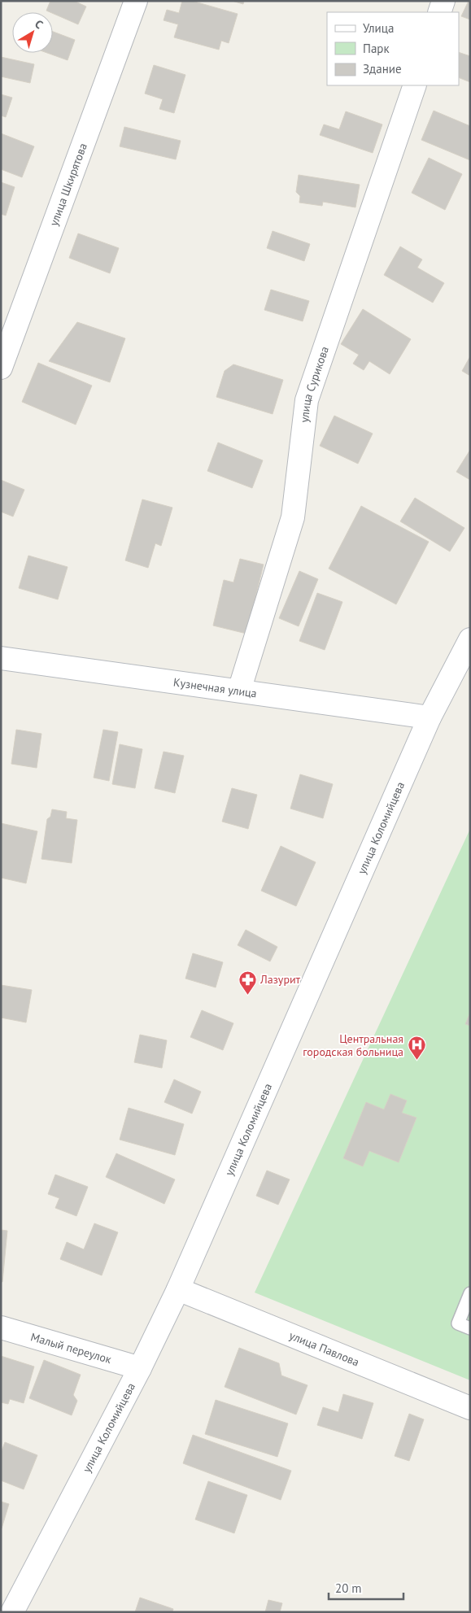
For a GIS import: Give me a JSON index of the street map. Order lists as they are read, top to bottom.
{
  "streets": {
    "main road": [
      "улица Шкирятова",
      "улица Сурикова",
      "Кузнечная улица",
      "улица Коломийцева",
      "Малый переулок",
      "улица Павлова"
    ]
  },
  "crossings": [
    ["улица Сурикова", "Кузнечная улица"],
    ["Кузнечная улица", "улица Коломийцева"],
    ["улица Коломийцева", "Малый переулок"],
    ["улица Коломийцева", "улица Павлова"]
  ],
  "places": {
    "pharmacy": ["Лазурит"],
    "hospital": ["Центральная городская больница"]
  },
  "legend": ["Улица", "Парк", "Здание"],
  "scale_bar": "20 m",
  "north": "top right"
}
